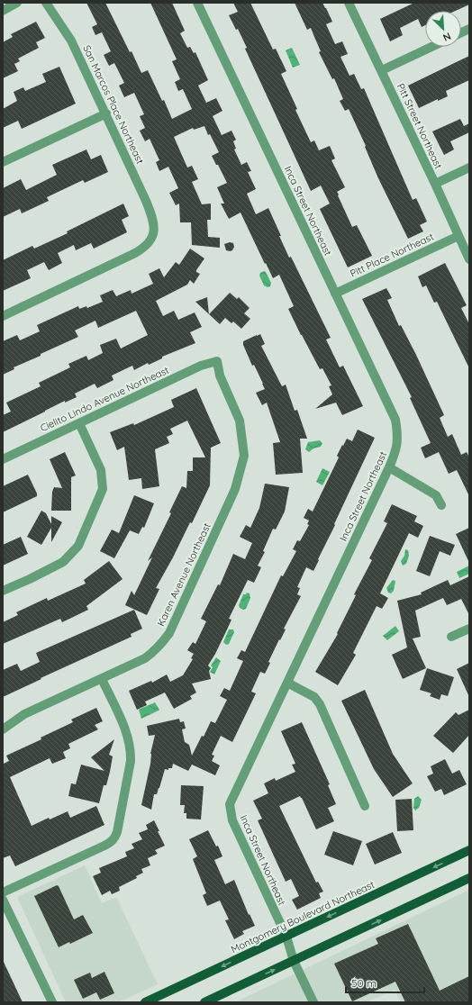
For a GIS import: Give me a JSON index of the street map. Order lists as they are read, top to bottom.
{
  "streets": {
    "main road": ["Montgomery Boulevard Northeast"],
    "street": [
      "San Marcos Place Northeast",
      "Pitt Street Northeast",
      "Inca Street Northeast",
      "Pitt Place Northeast",
      "Cielito Lindo Avenue Northeast",
      "Karen Avenue Northeast"
    ]
  },
  "crossings": [
    ["Pitt Street Northeast", "Pitt Place Northeast"],
    ["Inca Street Northeast", "Pitt Place Northeast"],
    ["Inca Street Northeast", "Montgomery Boulevard Northeast"],
    ["Cielito Lindo Avenue Northeast", "Karen Avenue Northeast"]
  ],
  "scale_bar": "50 m",
  "north": "bottom right"
}
